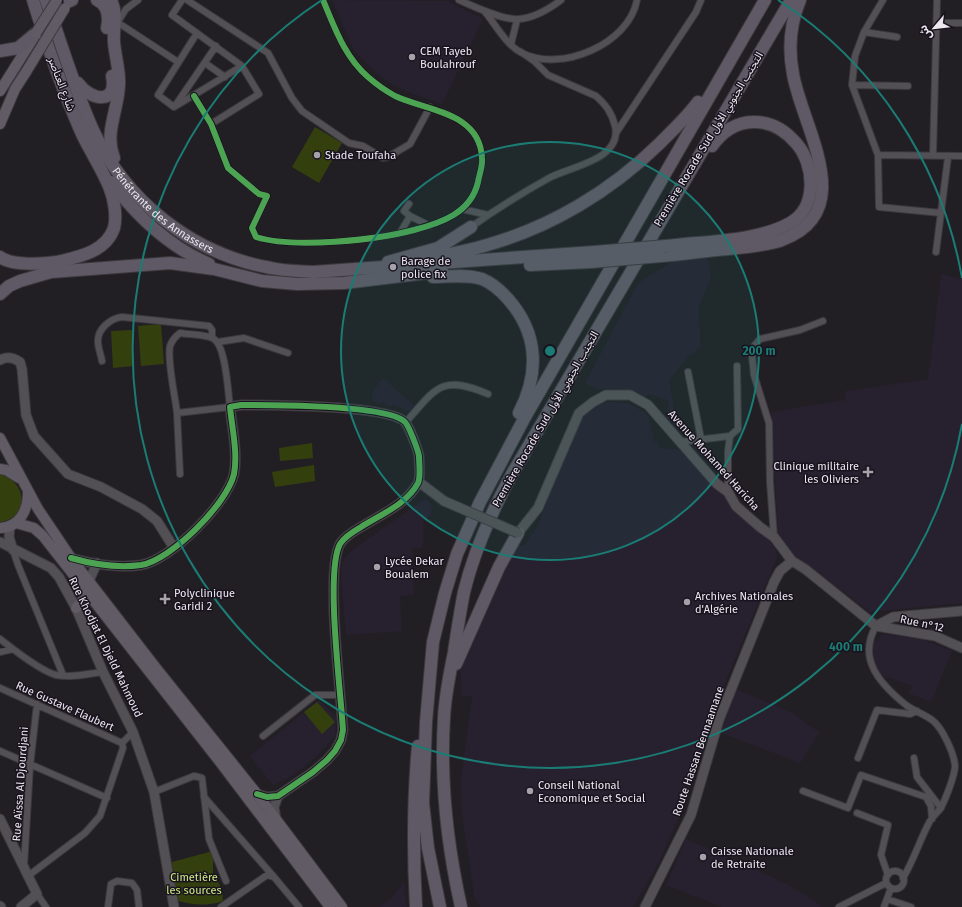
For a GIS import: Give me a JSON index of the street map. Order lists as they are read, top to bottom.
{
  "streets": {
    "highway": ["شارع العناصر", "Première Rocade Sud التجنب الجنوبي الأول", "Pénétrante des Annassers"],
    "street": [
      "Avenue Mohamed Haricha",
      "Rue n°12",
      "Rue Khodjat El Djeld Mahmoud",
      "Rue Gustave Flaubert",
      "Route Hassan Bennaamane",
      "Rue Aïssa Al Djourdjani"
    ]
  },
  "crossings": [
    ["Avenue Mohamed Haricha", "Rue n°12"],
    ["Avenue Mohamed Haricha", "Route Hassan Bennaamane"],
    ["Rue Gustave Flaubert", "Rue Aïssa Al Djourdjani"]
  ],
  "parks": ["Cimetière les sources"],
  "places": {
    "other": [
      "CEM Tayeb Boulahrouf",
      "Stade Toufaha",
      "Barage de police fix",
      "Lycée Dekar Boualem",
      "Archives Nationales d'Algérie",
      "Conseil National Economique et Social",
      "Caisse Nationale de Retraite"
    ],
    "health": ["Clinique militaire les Oliviers", "Polyclinique Garidi 2"]
  },
  "north": "bottom left",
  "rings": ["200 m", "400 m"]
}
